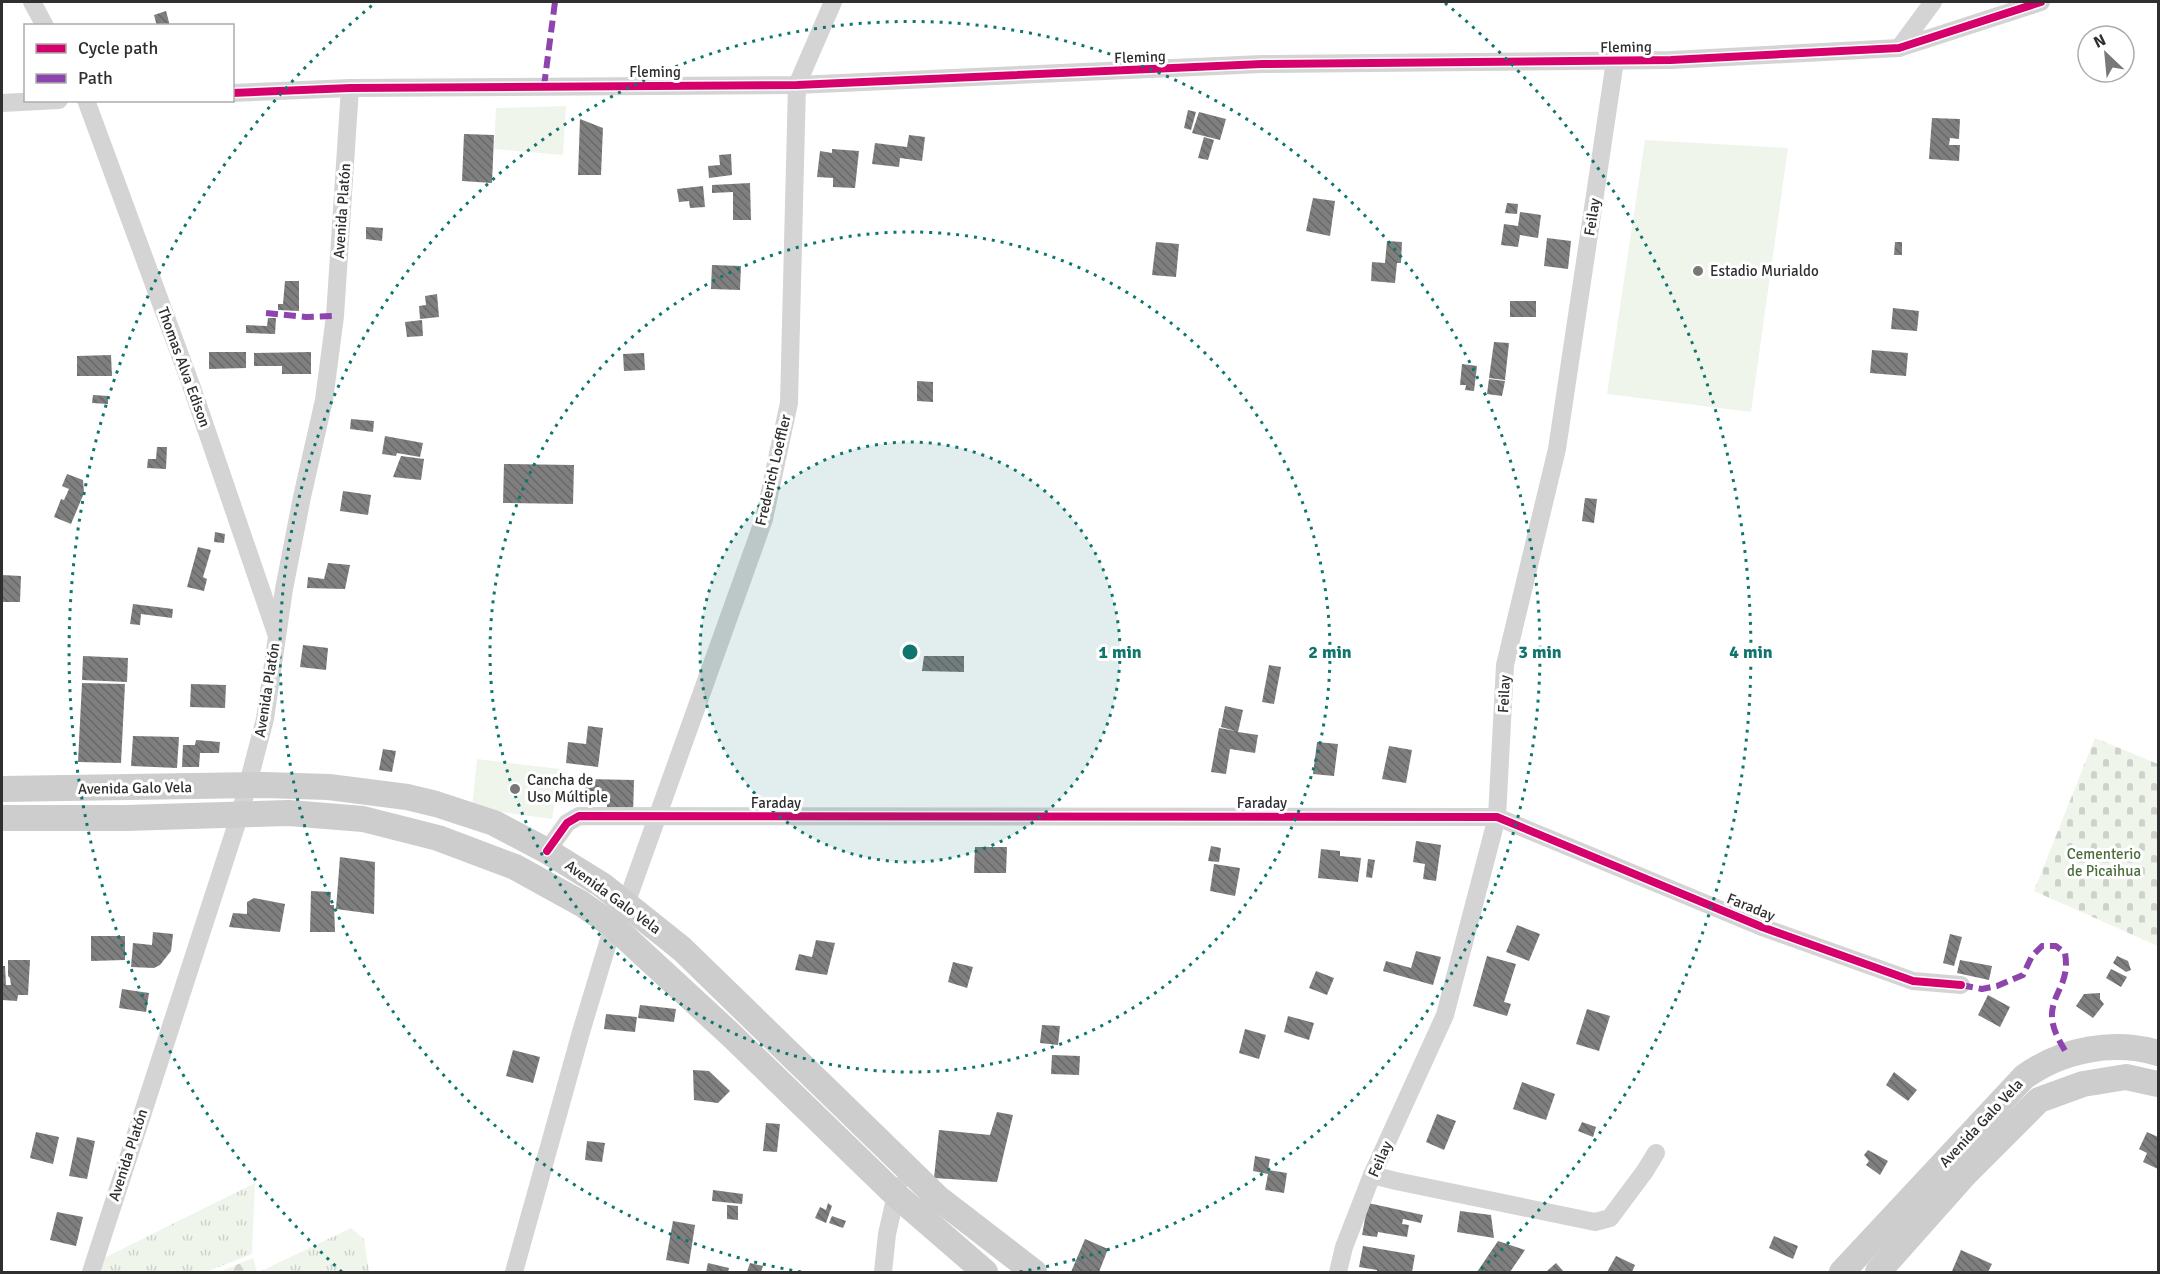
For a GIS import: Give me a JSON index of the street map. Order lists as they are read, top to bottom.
{
  "streets": {
    "main road": ["Avenida Galo Vela"],
    "street": [
      "Fleming",
      "Avenida Platón",
      "Feilay",
      "Thomas Alva Edison",
      "Frederich Loeffler",
      "Faraday"
    ]
  },
  "crossings": [
    ["Fleming", "Avenida Platón"],
    ["Fleming", "Feilay"],
    ["Fleming", "Frederich Loeffler"],
    ["Avenida Platón", "Thomas Alva Edison"],
    ["Avenida Platón", "Avenida Galo Vela"],
    ["Feilay", "Faraday"],
    ["Frederich Loeffler", "Avenida Galo Vela"],
    ["Frederich Loeffler", "Faraday"],
    ["Avenida Galo Vela", "Faraday"]
  ],
  "parks": ["Cementerio de Picaihua"],
  "places": ["Estadio Murialdo", "Cancha de Uso Múltiple"],
  "legend": ["Cycle path", "Path"],
  "north": "top left",
  "rings": [
    "1 min",
    "2 min",
    "3 min",
    "4 min"
  ]
}
